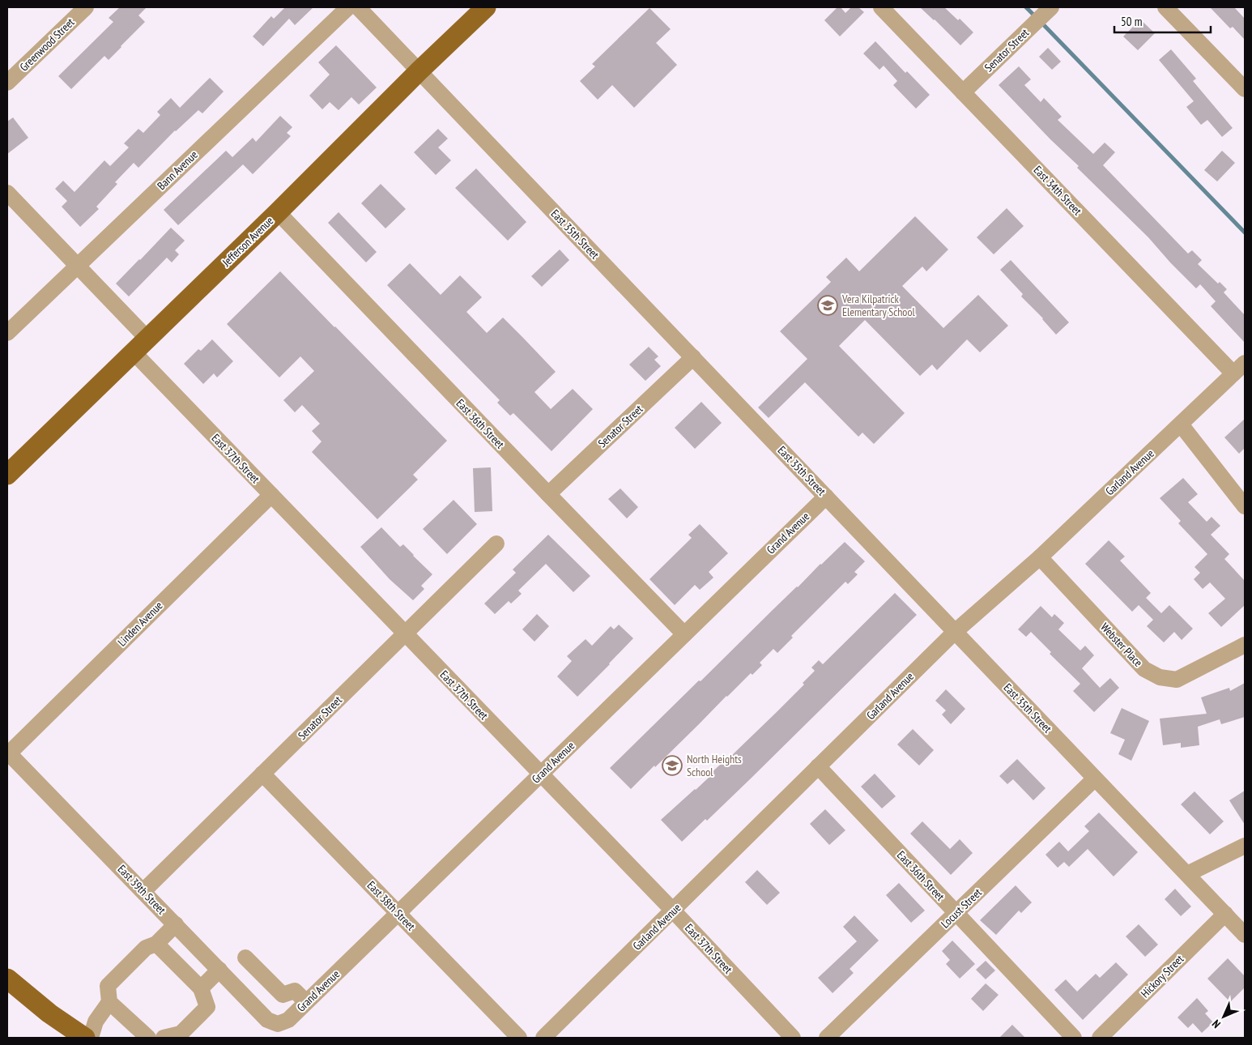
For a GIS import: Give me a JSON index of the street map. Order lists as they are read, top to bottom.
{
  "streets": {
    "main road": ["Jefferson Avenue"],
    "street": [
      "Greenwood Street",
      "Senator Street",
      "Bann Avenue",
      "East 34th Street",
      "East 35th Street",
      "East 36th Street",
      "East 37th Street",
      "Garland Avenue",
      "Grand Avenue",
      "Linden Avenue",
      "Webster Place",
      "East 39th Street",
      "East 38th Street",
      "Locust Street",
      "Hickory Street"
    ]
  },
  "crossings": [
    ["Senator Street", "East 34th Street"],
    ["Senator Street", "East 35th Street"],
    ["Senator Street", "East 36th Street"],
    ["Senator Street", "East 37th Street"],
    ["Senator Street", "East 39th Street"],
    ["Senator Street", "East 38th Street"],
    ["East 34th Street", "Garland Avenue"],
    ["East 35th Street", "Jefferson Avenue"],
    ["East 35th Street", "Garland Avenue"],
    ["East 35th Street", "Grand Avenue"],
    ["East 35th Street", "Locust Street"],
    ["East 35th Street", "Hickory Street"],
    ["Jefferson Avenue", "East 36th Street"],
    ["Jefferson Avenue", "East 37th Street"],
    ["East 36th Street", "Garland Avenue"],
    ["East 36th Street", "Grand Avenue"],
    ["East 36th Street", "Locust Street"],
    ["East 37th Street", "Garland Avenue"],
    ["East 37th Street", "Grand Avenue"],
    ["East 37th Street", "Linden Avenue"],
    ["Garland Avenue", "Webster Place"],
    ["Grand Avenue", "East 39th Street"],
    ["Grand Avenue", "East 38th Street"],
    ["Linden Avenue", "East 39th Street"]
  ],
  "places": {
    "school or university": ["Vera Kilpatrick Elementary School", "North Heights School"]
  },
  "scale_bar": "50 m",
  "north": "bottom left"
}
